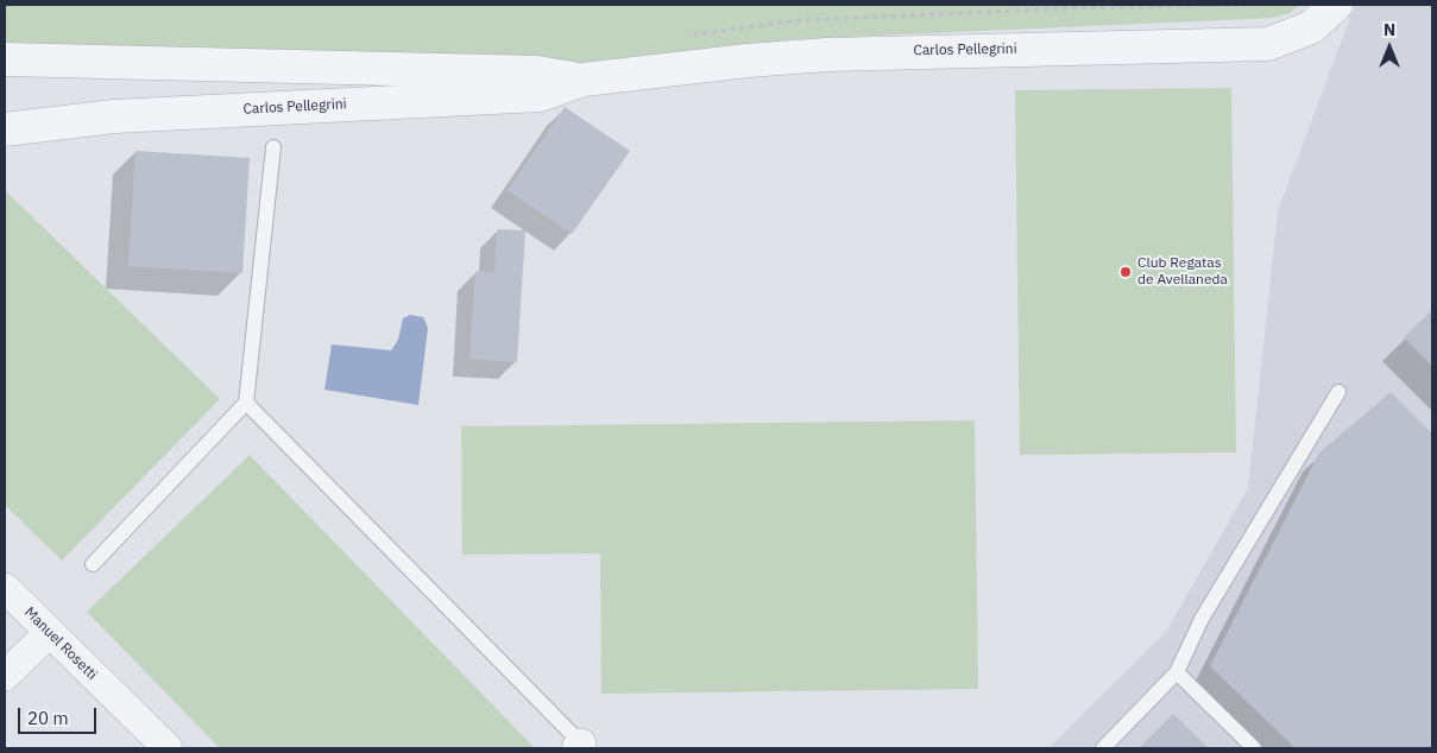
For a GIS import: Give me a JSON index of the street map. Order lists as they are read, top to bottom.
{
  "streets": {
    "street": ["Carlos Pellegrini", "Manuel Rosetti"]
  },
  "places": ["Club Regatas de Avellaneda"],
  "scale_bar": "20 m",
  "north": "top"
}
